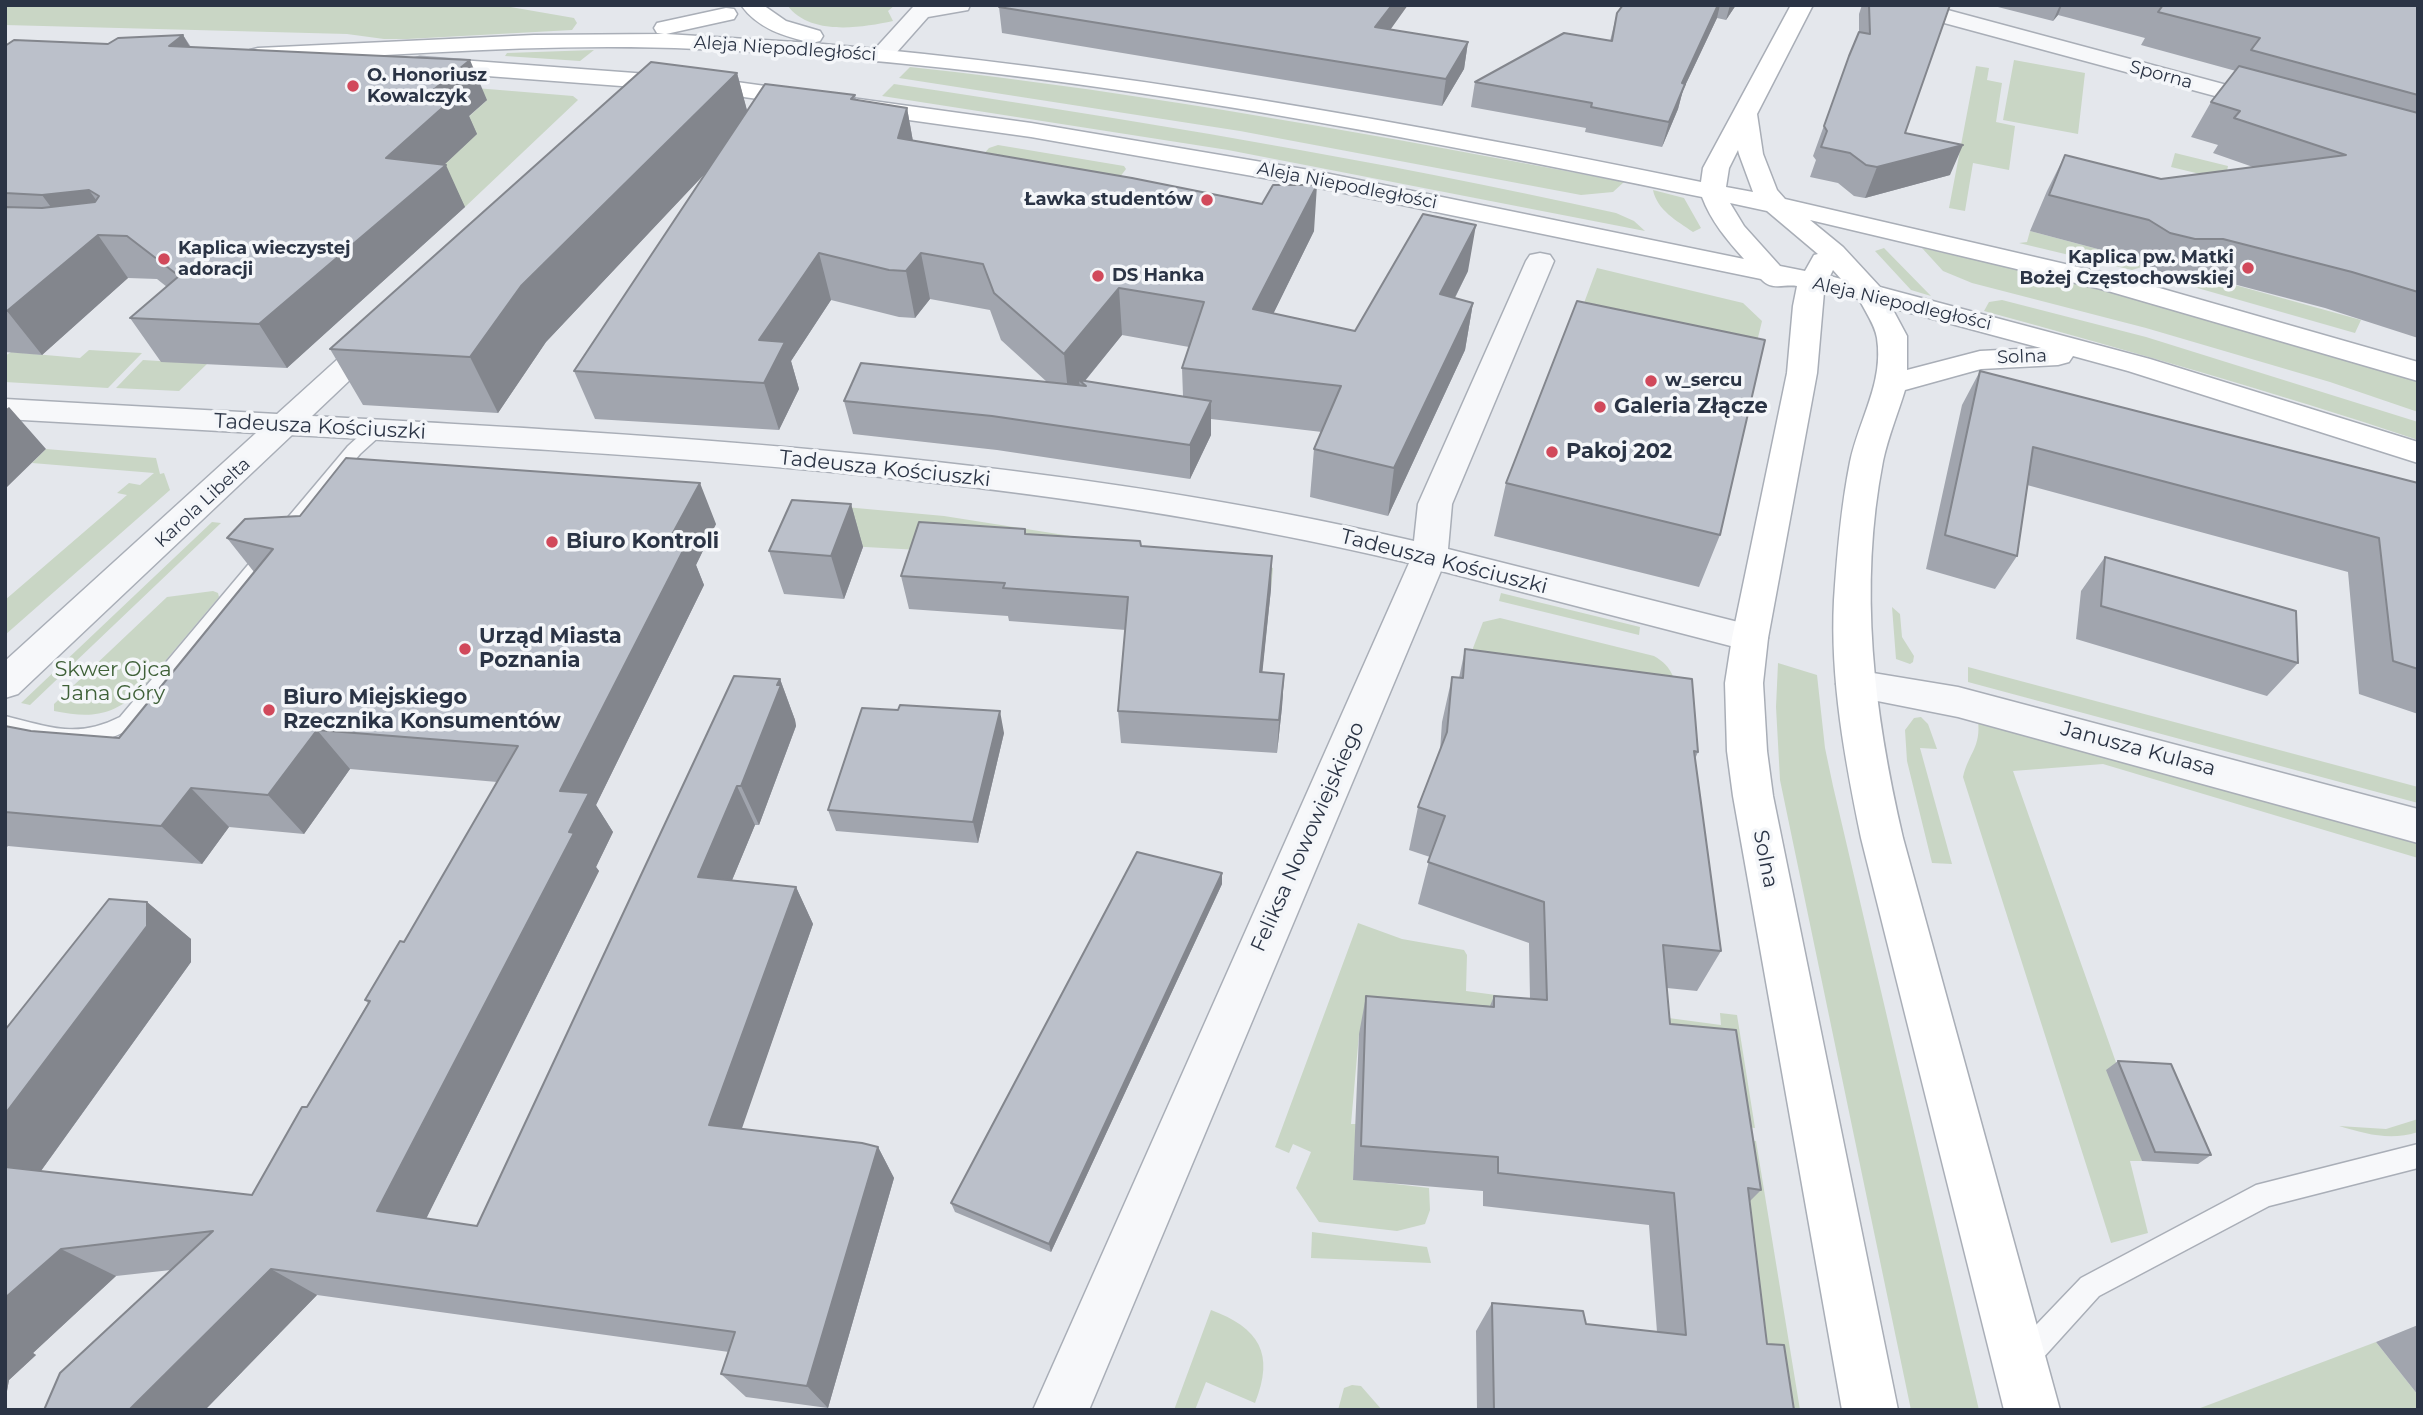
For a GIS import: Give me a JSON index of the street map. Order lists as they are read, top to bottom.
{
  "streets": {
    "street": [
      "Aleja Niepodległości",
      "Sporna",
      "Solna",
      "Tadeusza Kościuszki",
      "Karola Libelta",
      "Janusza Kulasa",
      "Feliksa Nowowiejskiego"
    ]
  },
  "crossings": [
    ["Aleja Niepodległości", "Solna"],
    ["Solna", "Tadeusza Kościuszki"],
    ["Tadeusza Kościuszki", "Karola Libelta"],
    ["Tadeusza Kościuszki", "Feliksa Nowowiejskiego"]
  ],
  "parks": ["Skwer Ojca Jana Góry"],
  "places": [
    "O. Honoriusz Kowalczyk",
    "Ławka studentów",
    "Kaplica wieczystej adoracji",
    "Kaplica pw. Matki Bożej Częstochowskiej",
    "DS Hanka",
    "w_sercu",
    "Galeria Złącze",
    "Pakoj 202",
    "Biuro Kontroli",
    "Urząd Miasta Poznania",
    "Biuro Miejskiego Rzecznika Konsumentów"
  ]
}
